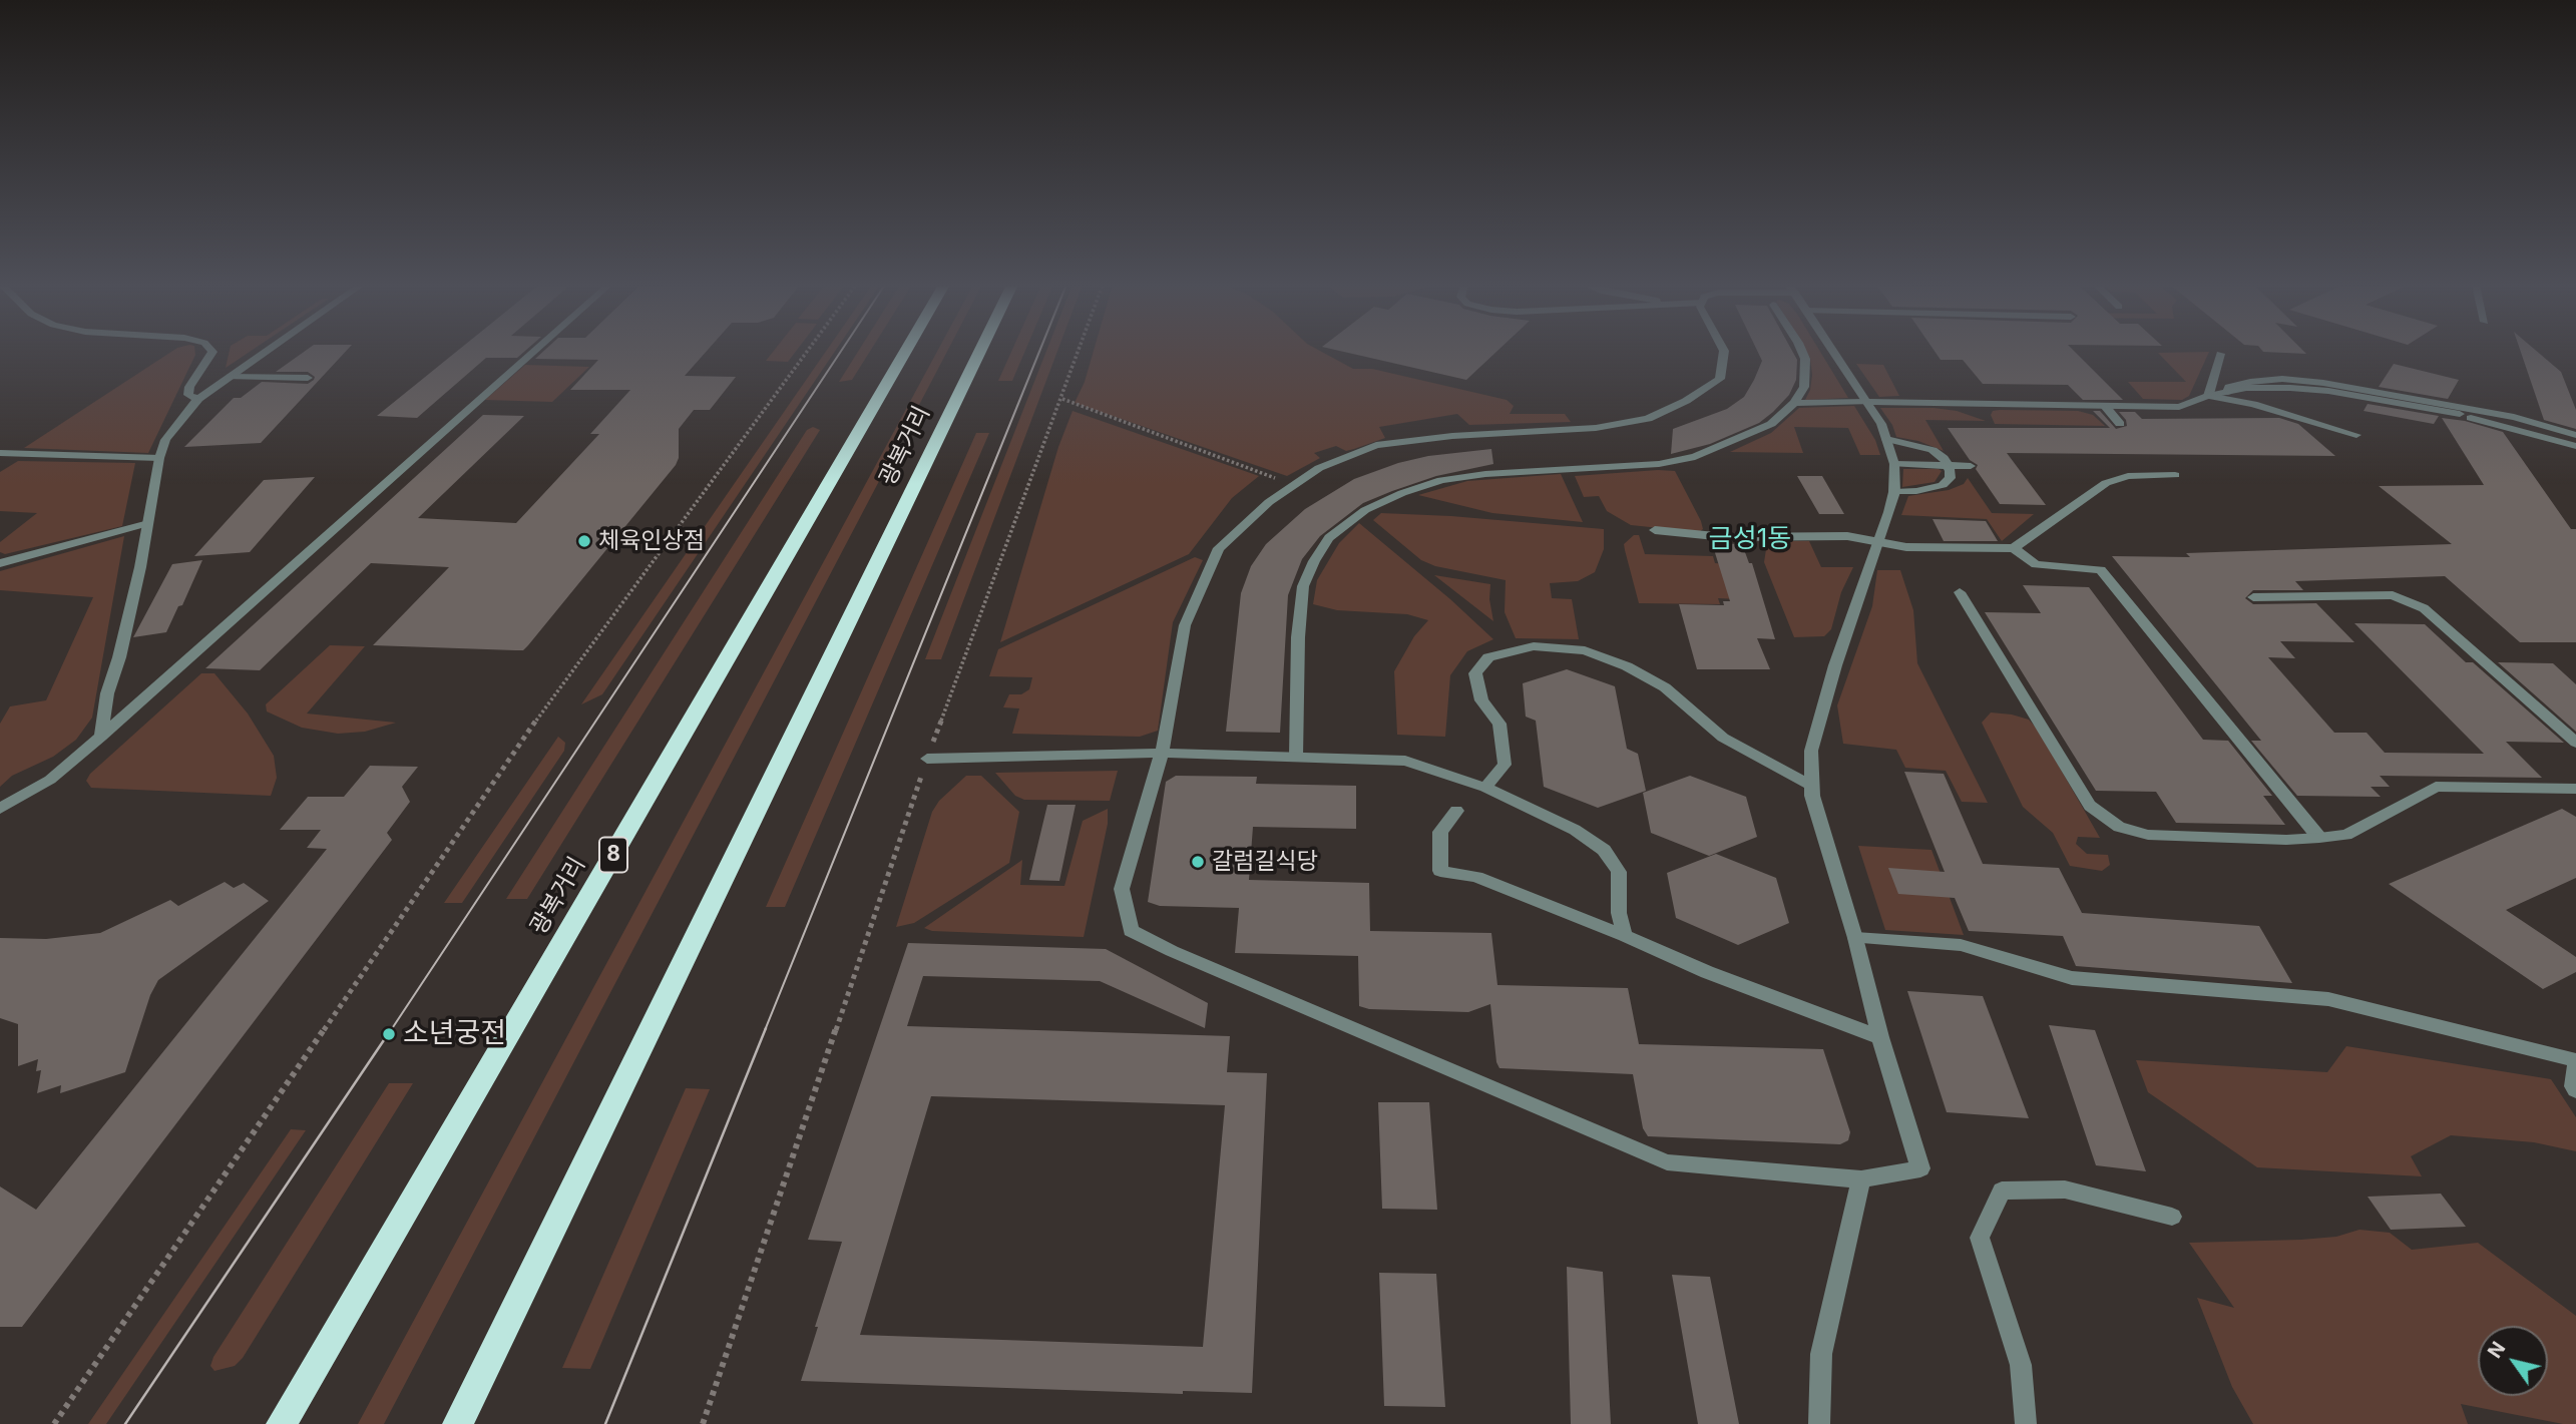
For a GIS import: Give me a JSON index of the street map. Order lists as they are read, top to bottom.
{
  "streets": {
    "highway": ["광복거리", "8"]
  },
  "districts": ["금성1동"],
  "places": ["체육인상점", "갈럼길식당", "소년궁전"],
  "north": "top left"
}
